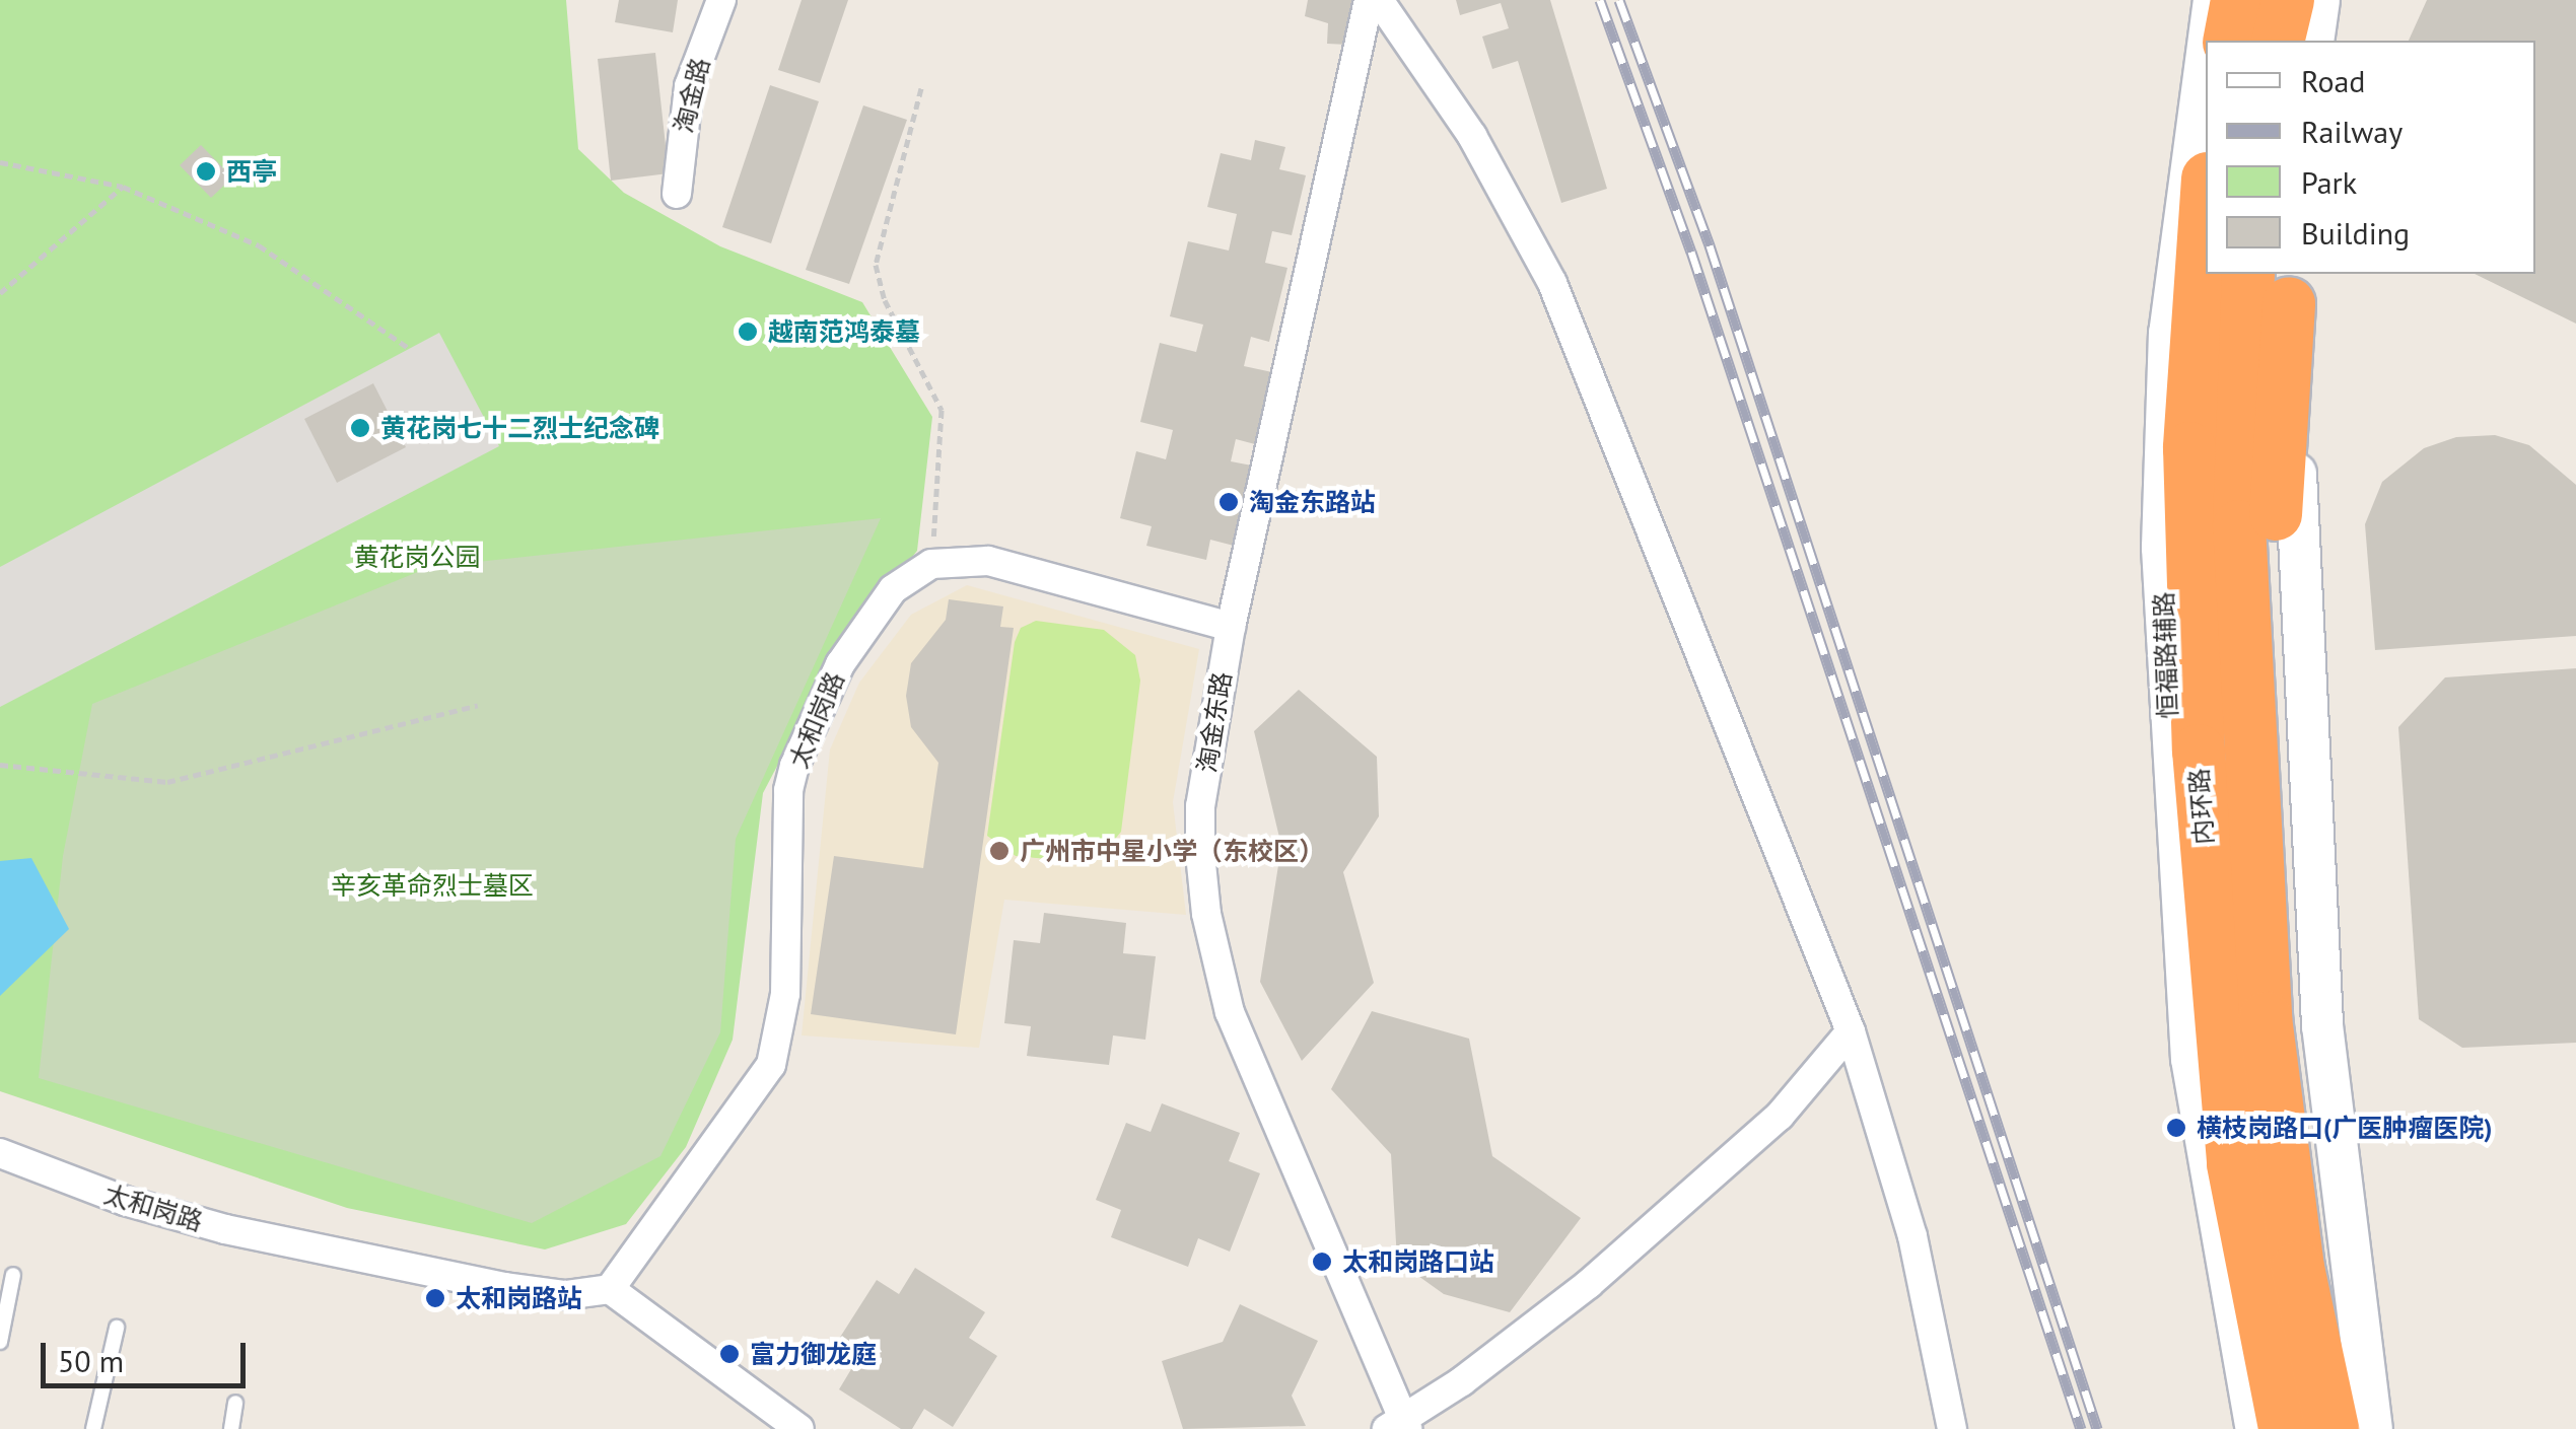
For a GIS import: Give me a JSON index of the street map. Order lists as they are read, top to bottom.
{
  "streets": {
    "highway": ["内环路"],
    "main road": ["恒福路辅路"],
    "street": ["淘金路", "太和岗路", "淘金东路"]
  },
  "parks": ["黄花岗公园", "辛亥革命烈士墓区"],
  "places": [
    "西亭",
    "越南范鸿泰墓",
    "黄花岗七十二烈士纪念碑",
    "淘金东路站",
    "广州市中星小学（东校区）",
    "横枝岗路口(广医肿瘤医院)",
    "太和岗路口站",
    "太和岗路站",
    "富力御龙庭"
  ],
  "legend": [
    "Road",
    "Railway",
    "Park",
    "Building"
  ],
  "scale_bar": "50 m"
}
